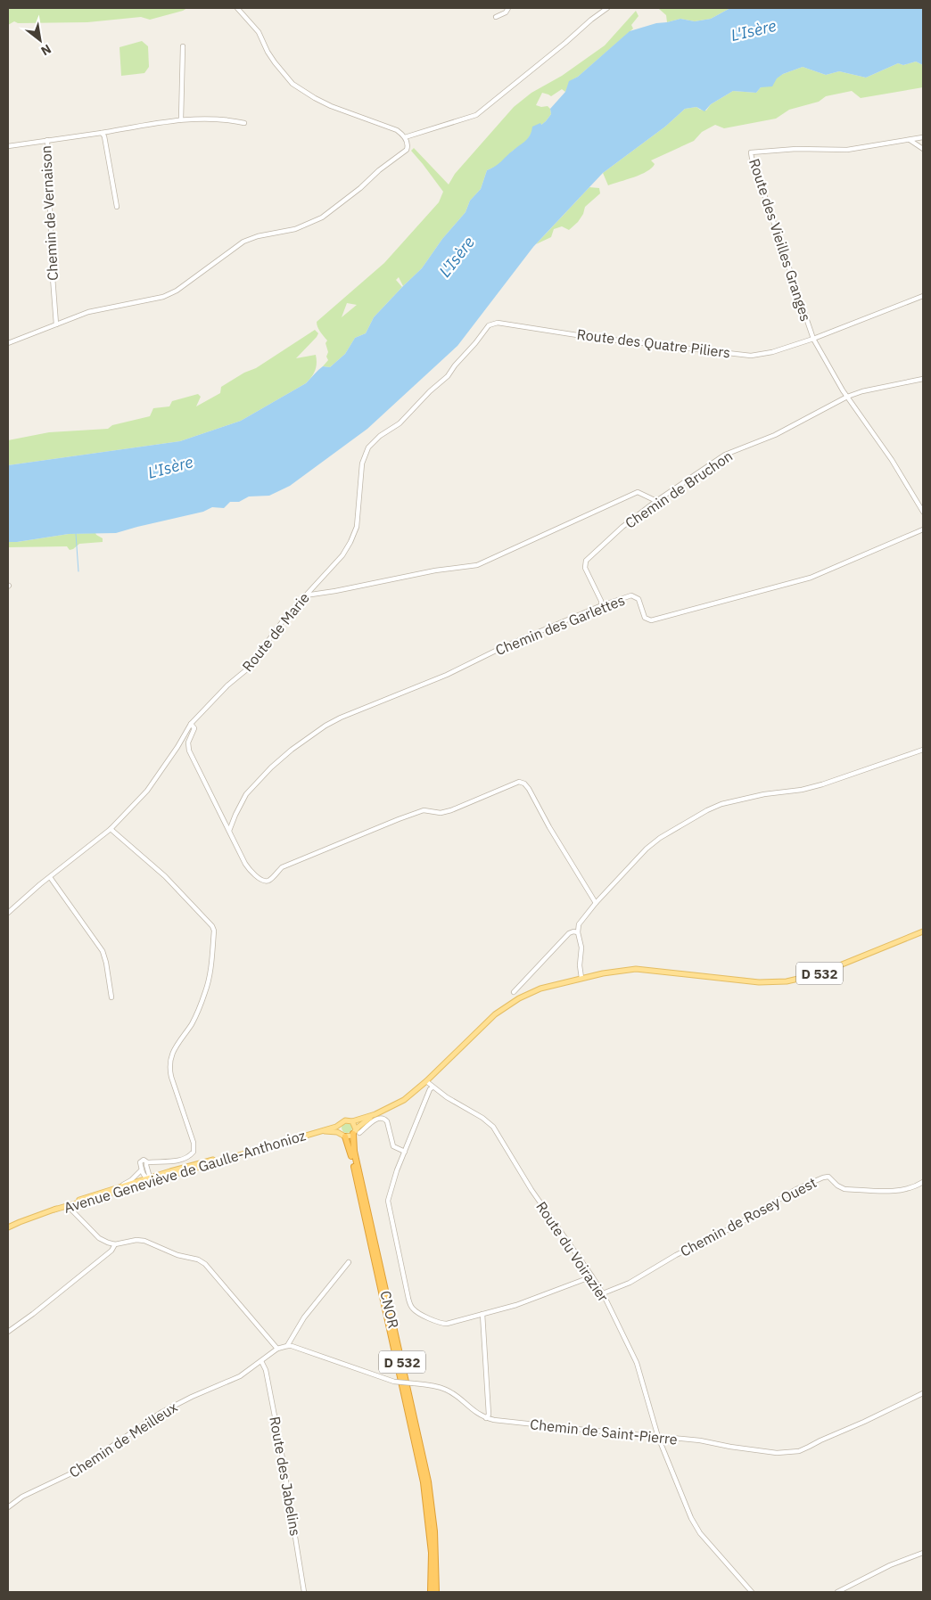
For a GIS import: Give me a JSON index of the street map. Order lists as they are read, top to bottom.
{
  "streets": {
    "highway": ["D 532", "CNOR"],
    "main road": ["Avenue Geneviève de Gaulle-Anthonioz"],
    "street": [
      "Chemin de Vernaison",
      "Route des Vieilles Granges",
      "Route des Quatre Piliers",
      "Chemin de Bruchon",
      "Chemin des Garlettes",
      "Route de Marie",
      "Chemin de Rosey Ouest",
      "Route du Voirazier",
      "Chemin de Saint-Pierre",
      "Chemin de Meilleux",
      "Route des Jabelins"
    ]
  },
  "crossings": [
    ["Route des Vieilles Granges", "Route des Quatre Piliers"],
    ["Route des Quatre Piliers", "Route de Marie"],
    ["Chemin de Bruchon", "Chemin des Garlettes"],
    ["D 532", "Avenue Geneviève de Gaulle-Anthonioz"],
    ["D 532", "Route du Voirazier"],
    ["D 532", "CNOR"],
    ["Avenue Geneviève de Gaulle-Anthonioz", "CNOR"],
    ["Chemin de Rosey Ouest", "Route du Voirazier"],
    ["Route du Voirazier", "Chemin de Saint-Pierre"],
    ["Chemin de Saint-Pierre", "Chemin de Meilleux"],
    ["Chemin de Meilleux", "Route des Jabelins"]
  ],
  "water": ["L'Isère"],
  "north": "bottom right"
}
